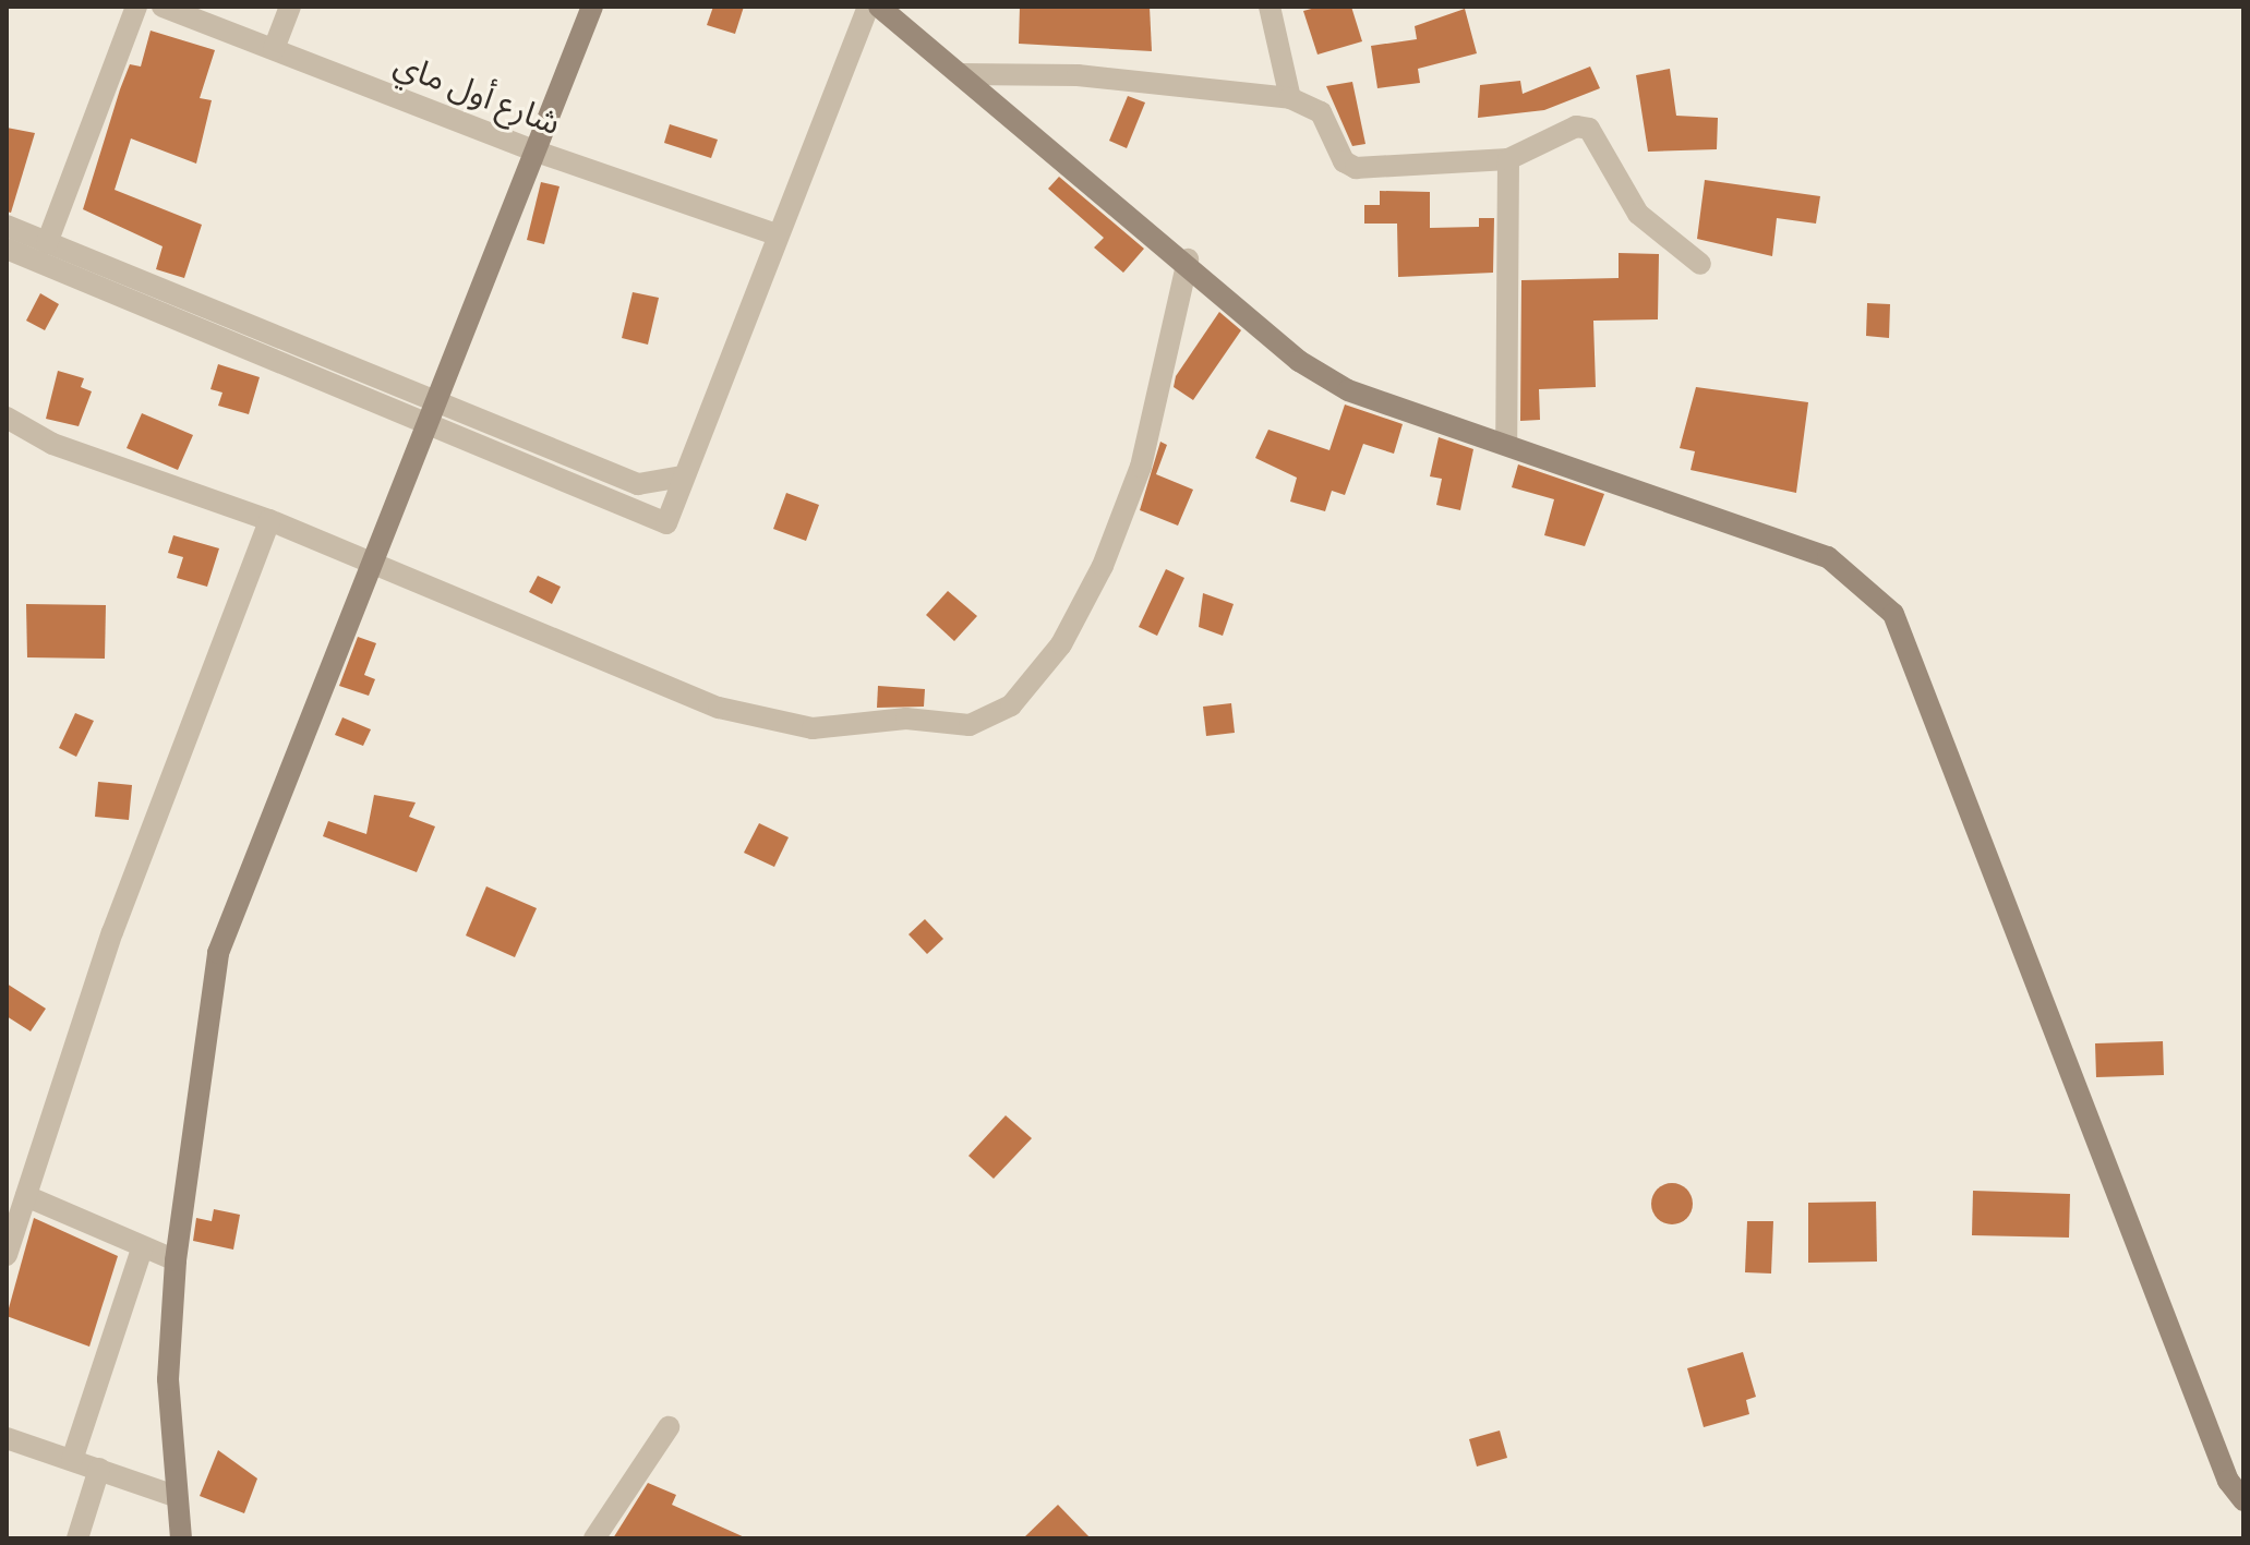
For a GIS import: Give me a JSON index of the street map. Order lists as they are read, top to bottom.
{
  "streets": {
    "street": ["شارع أول ماي"]
  }
}
